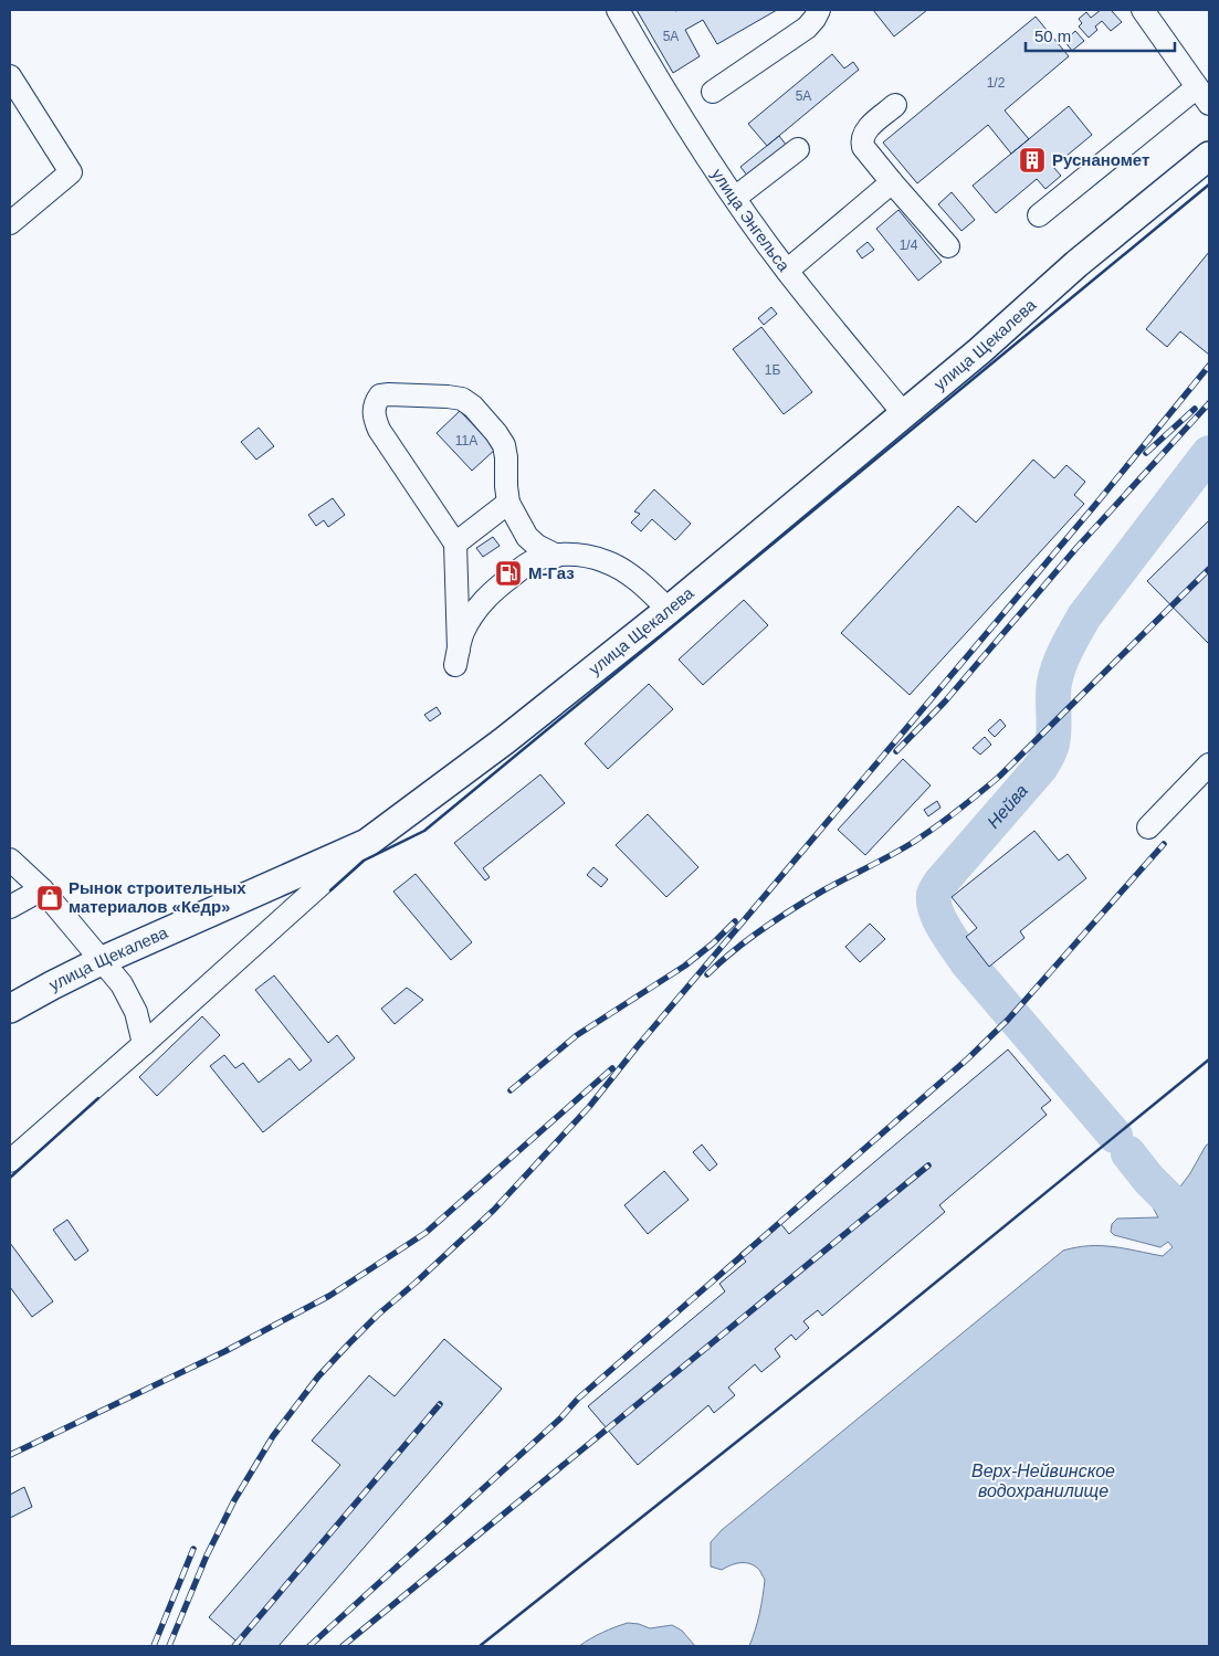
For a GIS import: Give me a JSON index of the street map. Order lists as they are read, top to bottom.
{
  "streets": {
    "main road": ["улица Щекалева"],
    "street": ["улица Энгельса"]
  },
  "crossings": [
    ["улица Энгельса", "улица Щекалева"]
  ],
  "water": ["Нейва", "Верх-Нейвинское водохранилище"],
  "places": {
    "building": ["Руснаномет"],
    "fuel station": ["М-Газ"],
    "shop": ["Рынок строительных материалов «Кедр»"]
  },
  "house_numbers": [
    "5А",
    "1/2",
    "5А",
    "1/4",
    "1Б",
    "11А"
  ],
  "scale_bar": "50 m"
}
